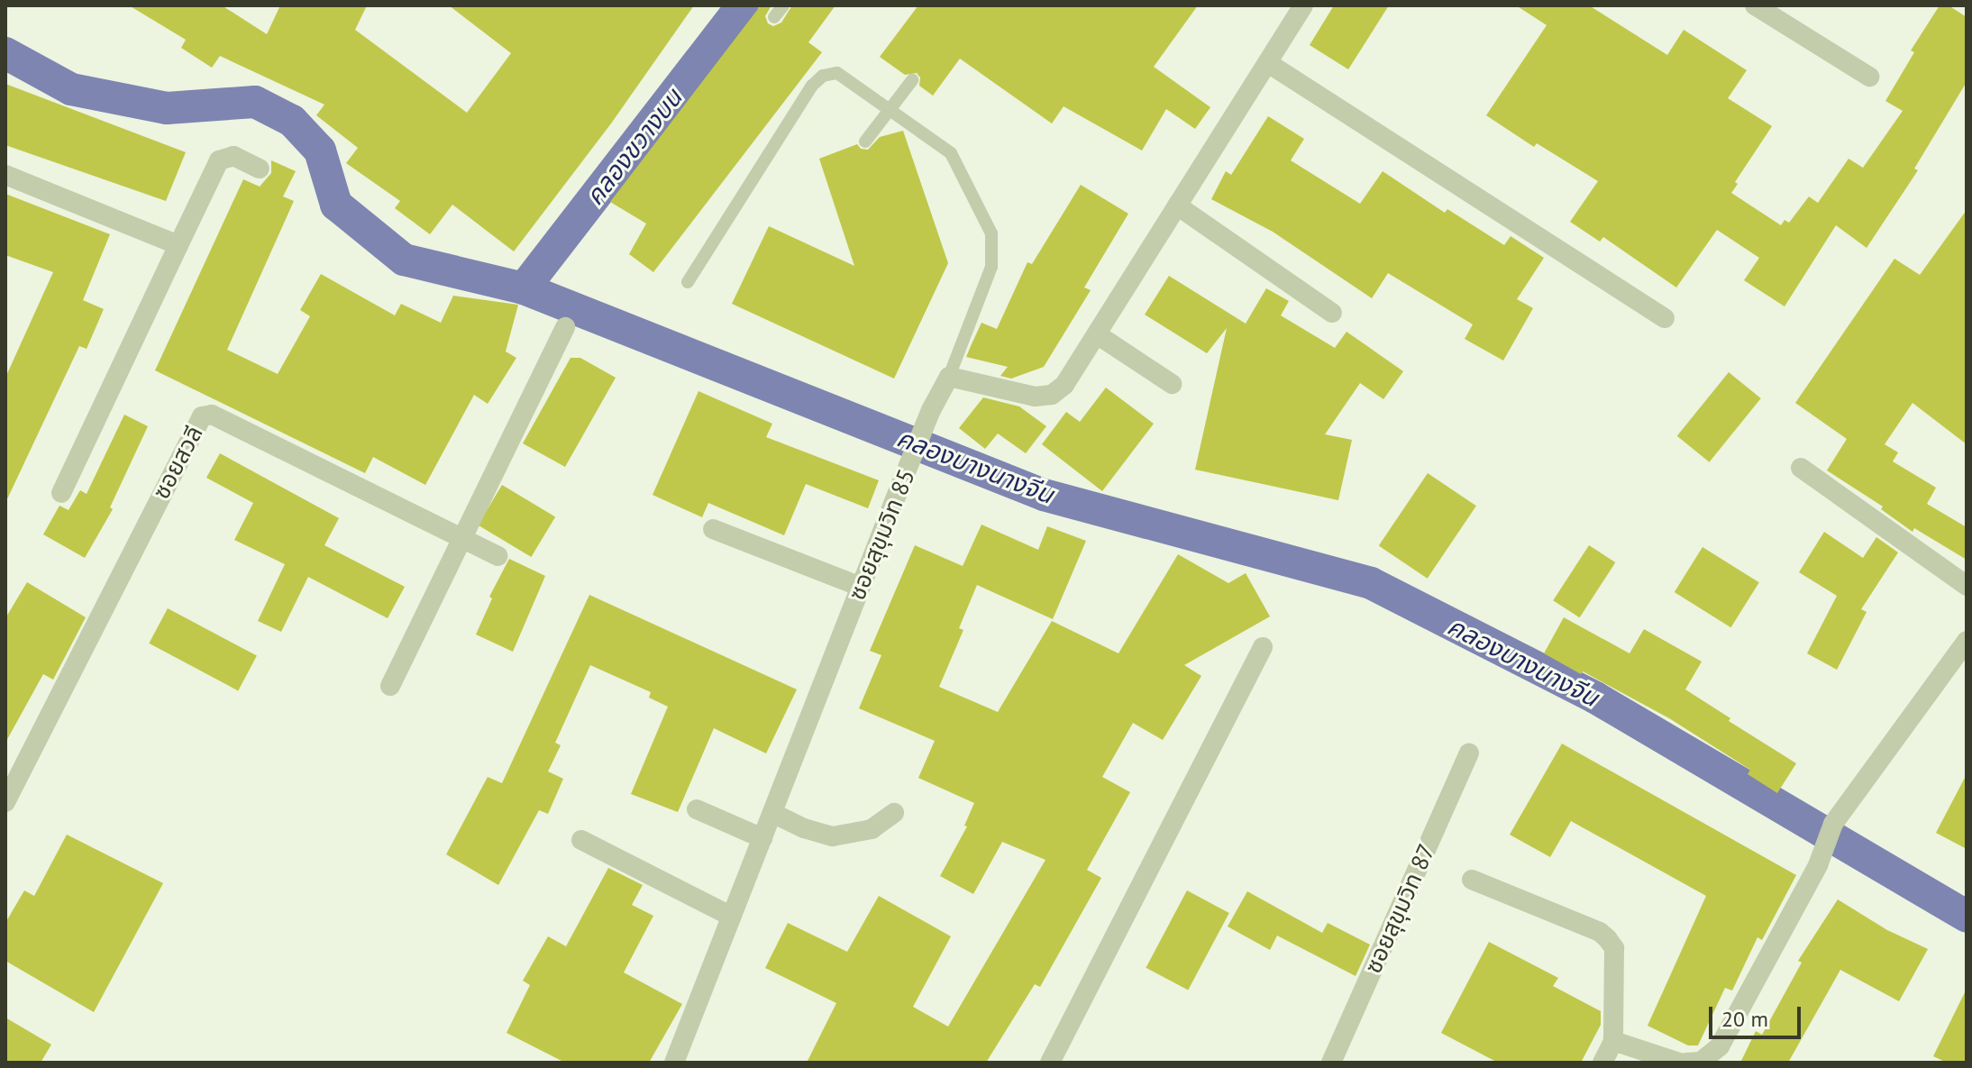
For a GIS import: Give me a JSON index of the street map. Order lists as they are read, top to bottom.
{
  "streets": {
    "street": ["ซอยสวลี", "ซอยสุขุมวิท 85", "ซอยสุขุมวิท 87"]
  },
  "water": ["คลองขวางบน", "คลองบางนางจีน"],
  "scale_bar": "20 m"
}
